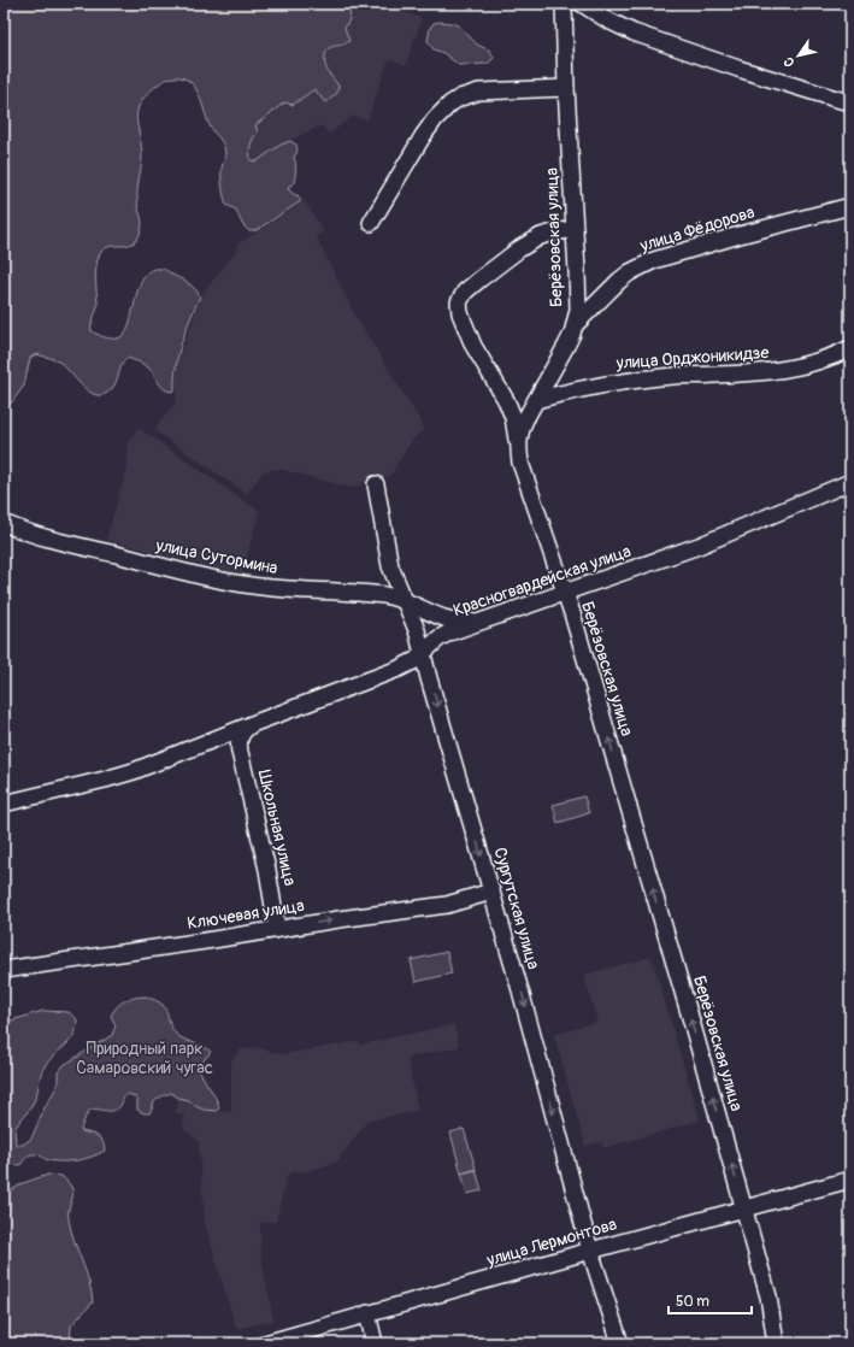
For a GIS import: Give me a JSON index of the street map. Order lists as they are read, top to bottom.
{
  "streets": {
    "street": [
      "улица Фёдорова",
      "Берёзовская улица",
      "улица Орджоникидзе",
      "улица Сутормина",
      "Красногвардейская улица",
      "Школьная улица",
      "Сургутская улица",
      "Ключевая улица",
      "улица Лермонтова"
    ]
  },
  "crossings": [
    ["улица Фёдорова", "Берёзовская улица"],
    ["Берёзовская улица", "улица Орджоникидзе"],
    ["Берёзовская улица", "Красногвардейская улица"],
    ["Берёзовская улица", "улица Лермонтова"],
    ["улица Сутормина", "Красногвардейская улица"],
    ["улица Сутормина", "Сургутская улица"],
    ["Красногвардейская улица", "Школьная улица"],
    ["Красногвардейская улица", "Сургутская улица"],
    ["Школьная улица", "Ключевая улица"],
    ["Сургутская улица", "Ключевая улица"],
    ["Сургутская улица", "улица Лермонтова"]
  ],
  "one_way": ["Берёзовская улица", "Сургутская улица", "Ключевая улица"],
  "parks": ["Природный парк Самаровский чугас"],
  "scale_bar": "50 m",
  "north": "bottom left"
}
